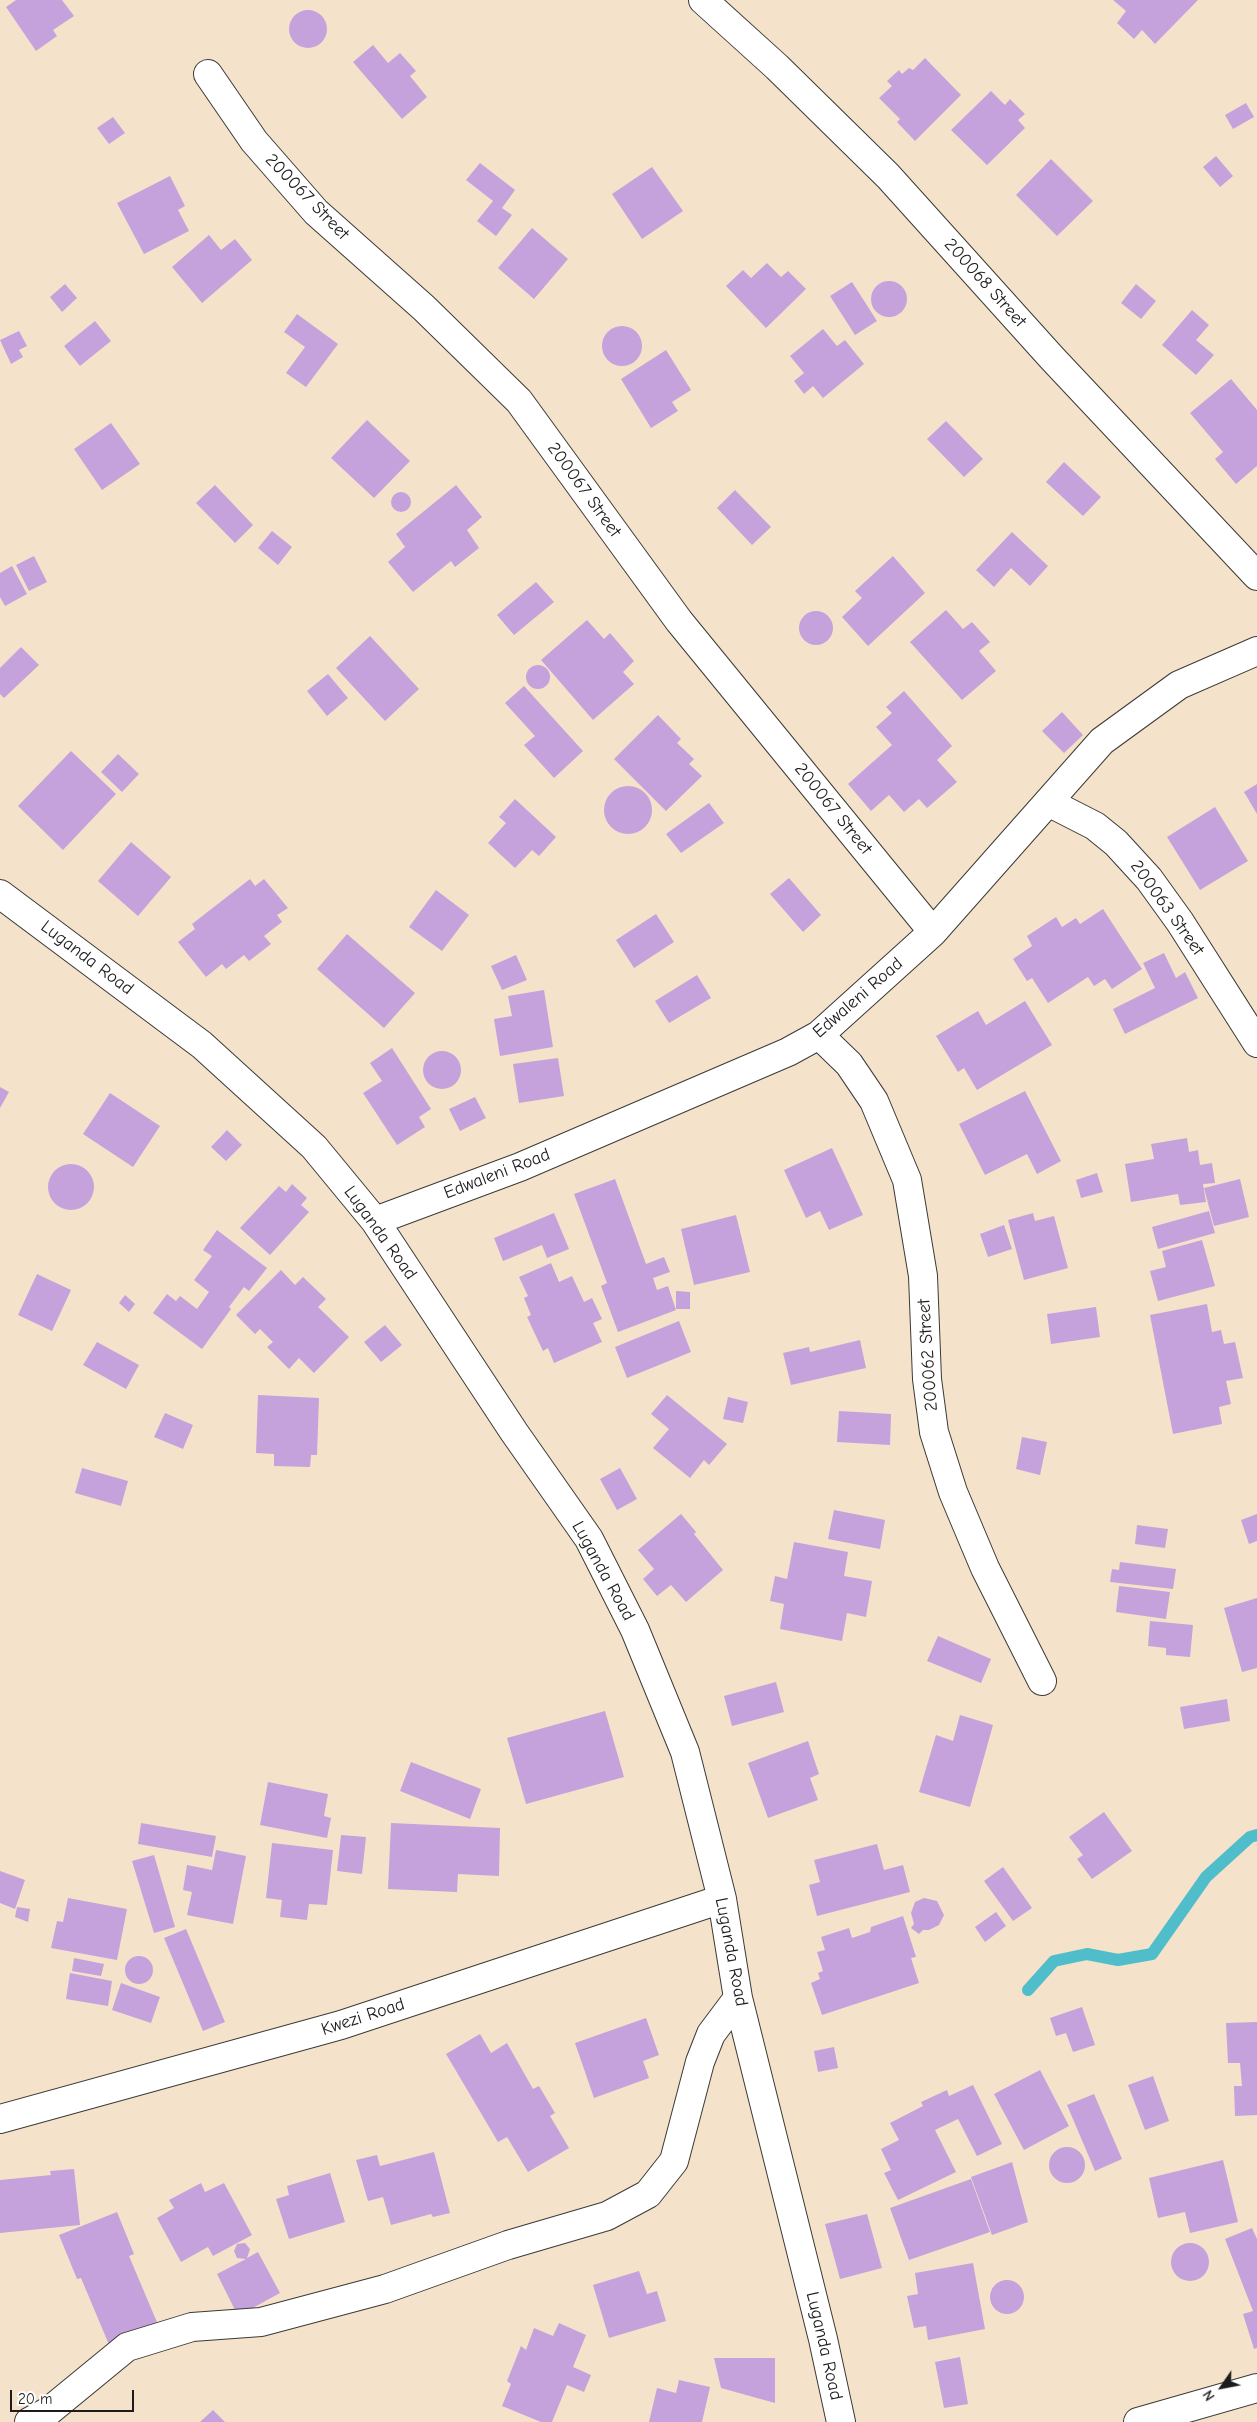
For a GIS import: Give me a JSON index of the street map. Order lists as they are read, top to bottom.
{
  "streets": {
    "street": [
      "200067 Street",
      "200068 Street",
      "200063 Street",
      "Luganda Road",
      "Edwaleni Road",
      "200062 Street",
      "Kwezi Road"
    ]
  },
  "crossings": [
    ["200067 Street", "Edwaleni Road"],
    ["200063 Street", "Edwaleni Road"],
    ["Luganda Road", "Edwaleni Road"],
    ["Luganda Road", "Kwezi Road"],
    ["Edwaleni Road", "200062 Street"]
  ],
  "scale_bar": "20 m",
  "north": "bottom left"
}
